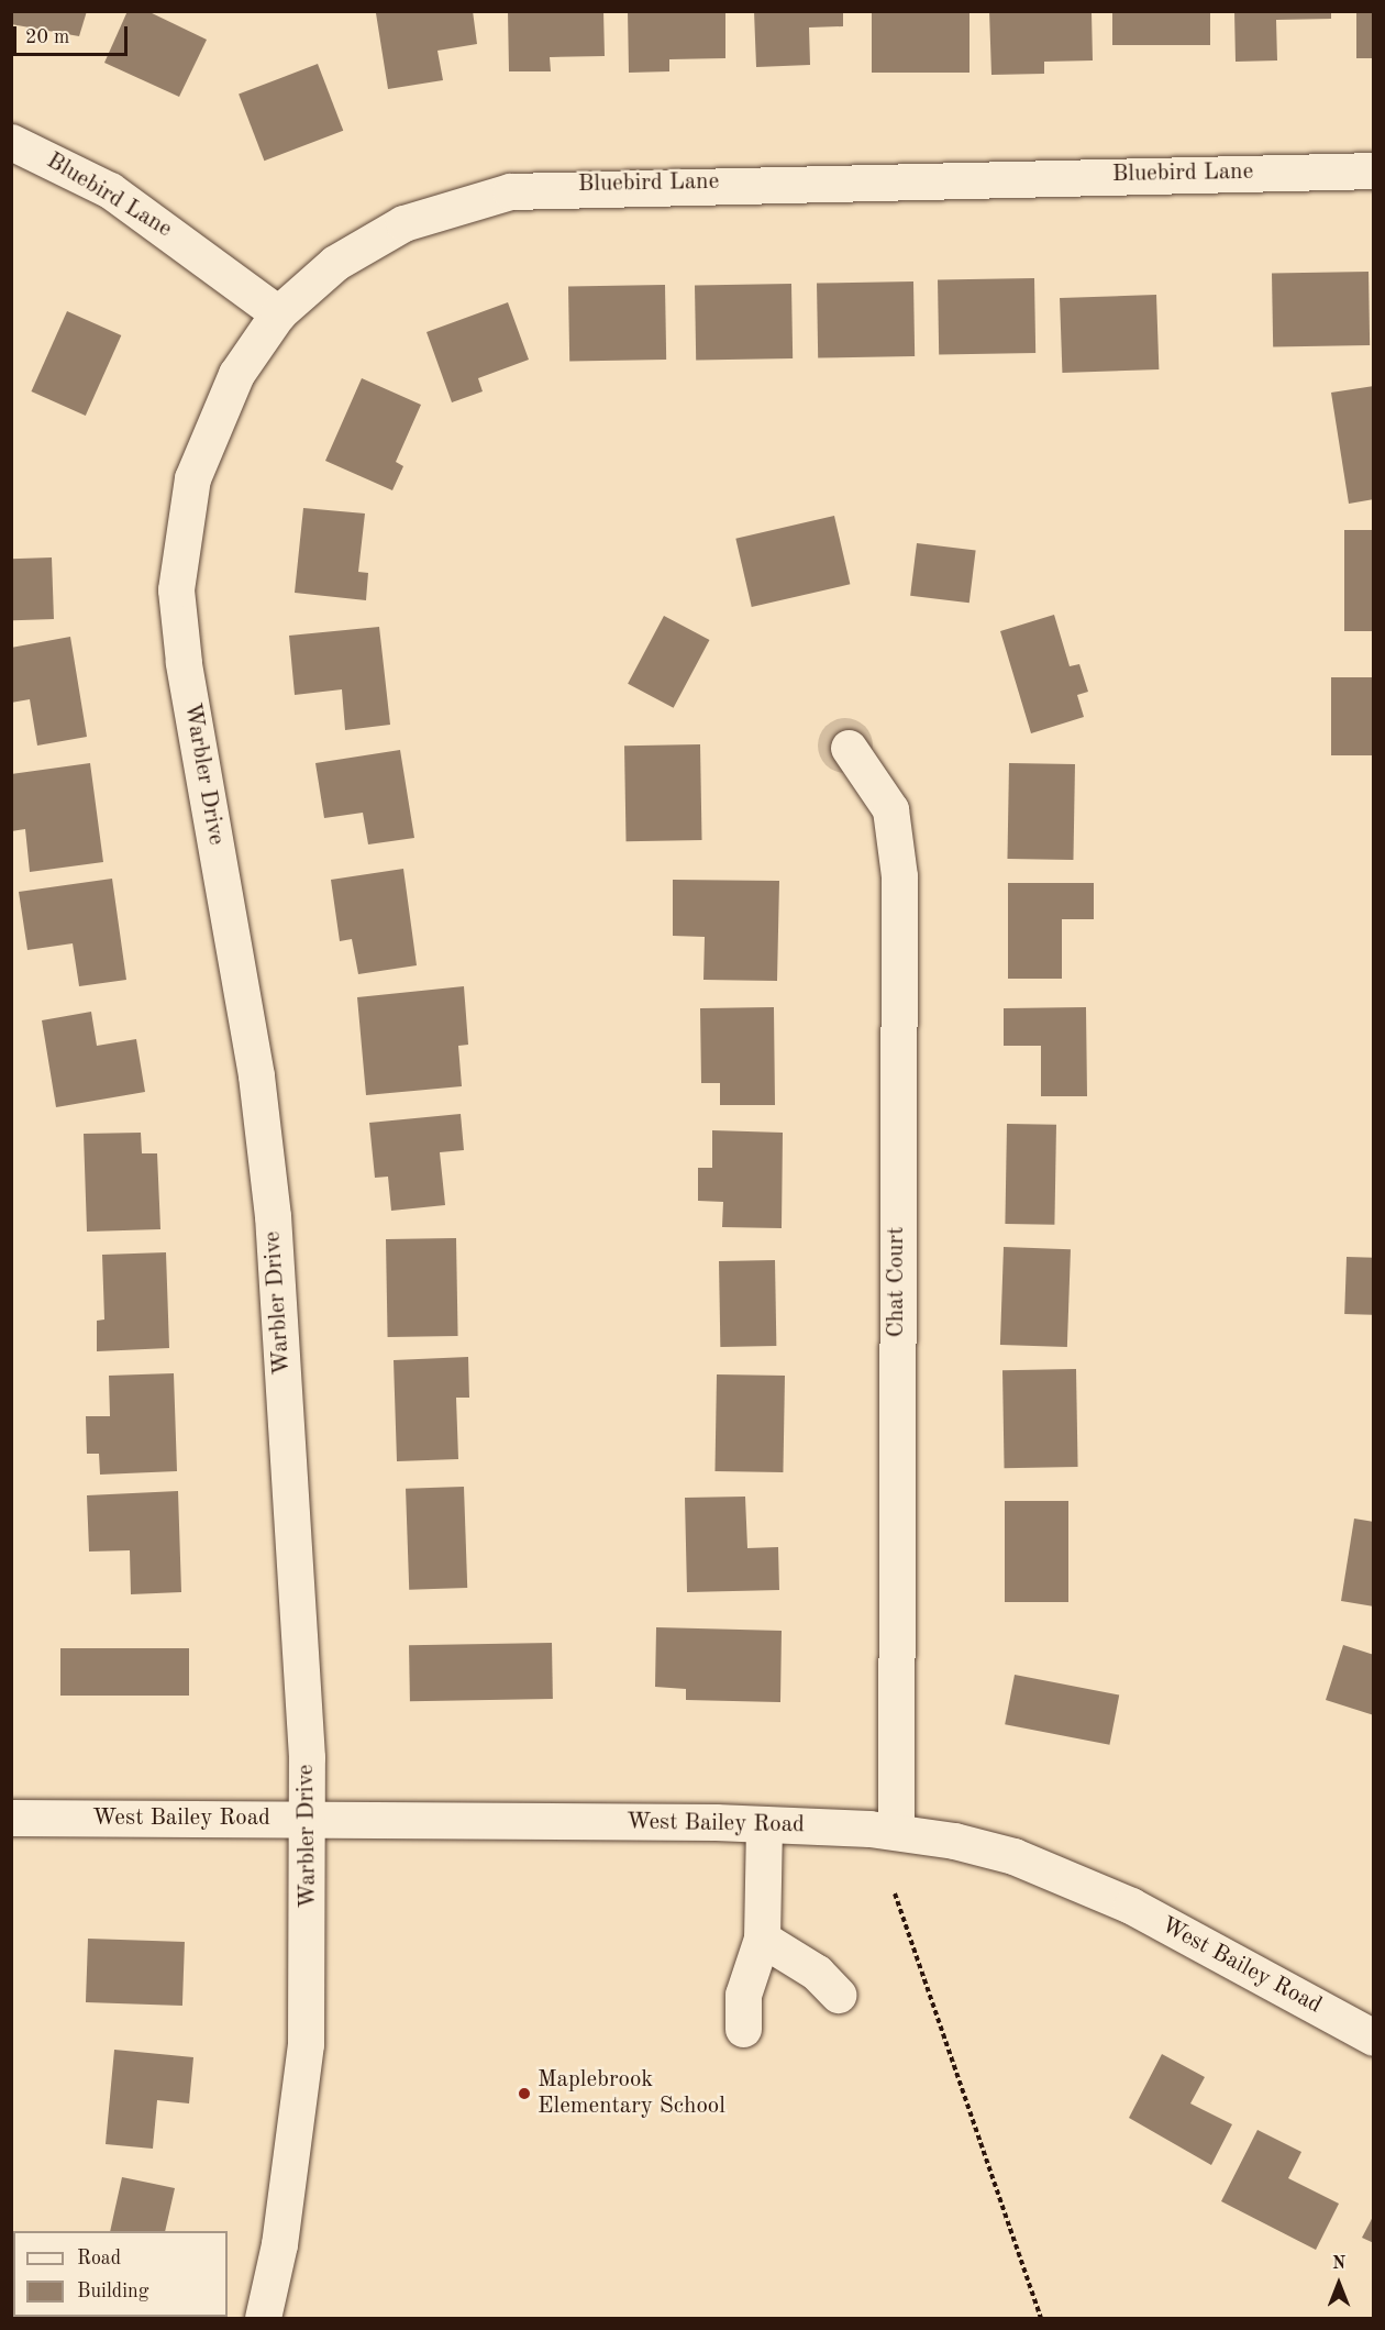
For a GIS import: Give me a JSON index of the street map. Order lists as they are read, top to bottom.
{
  "streets": {
    "street": [
      "Bluebird Lane",
      "Warbler Drive",
      "Chat Court",
      "West Bailey Road"
    ]
  },
  "crossings": [
    ["Bluebird Lane", "Warbler Drive"],
    ["Warbler Drive", "West Bailey Road"],
    ["Chat Court", "West Bailey Road"]
  ],
  "places": ["Maplebrook Elementary School"],
  "legend": ["Road", "Building"],
  "scale_bar": "20 m",
  "north": "top"
}
